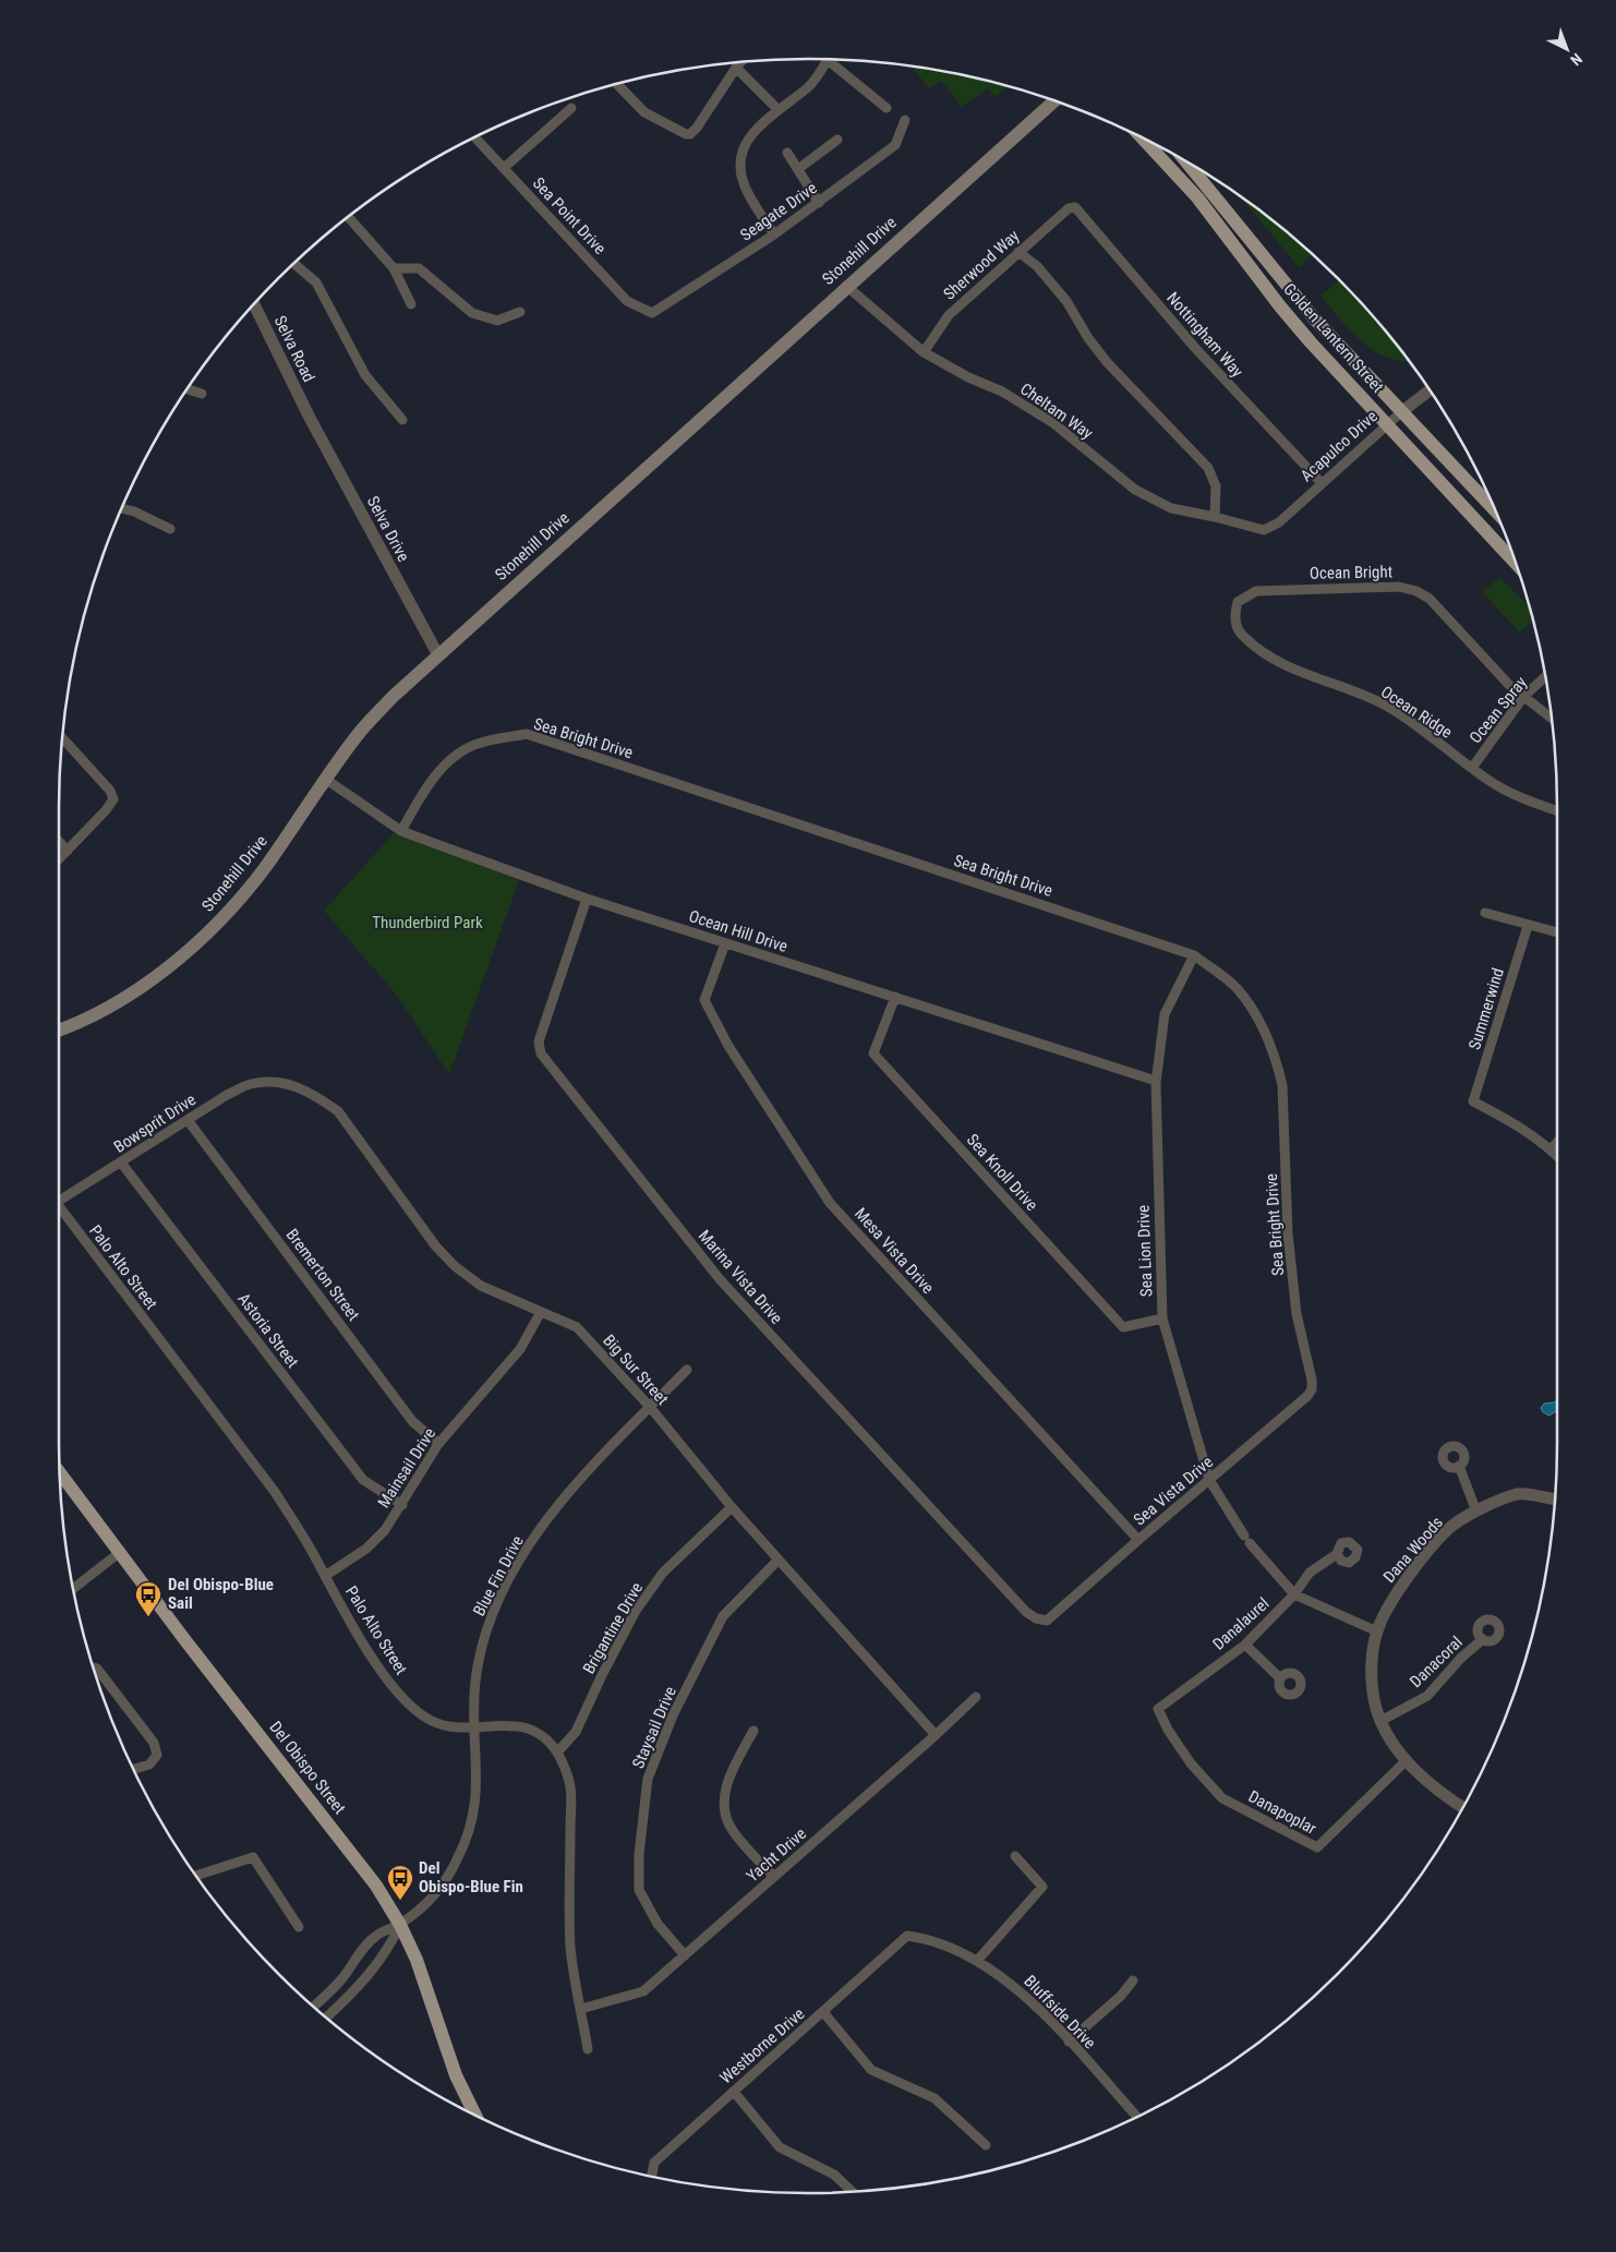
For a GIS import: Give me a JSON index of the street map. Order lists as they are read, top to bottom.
{
  "streets": {
    "main road": ["Stonehill Drive", "Golden Lantern Street", "Del Obispo Street"],
    "street": [
      "Seagate Drive",
      "Sea Point Drive",
      "Sherwood Way",
      "Nottingham Way",
      "Selva Road",
      "Cheltam Way",
      "Acapulco Drive",
      "Selva Drive",
      "Ocean Bright",
      "Ocean Spray",
      "Ocean Ridge",
      "Sea Bright Drive",
      "Ocean Hill Drive",
      "Summerwind",
      "Bowsprit Drive",
      "Sea Knoll Drive",
      "Mesa Vista Drive",
      "Sea Lion Drive",
      "Palo Alto Street",
      "Bremerton Street",
      "Marina Vista Drive",
      "Astoria Street",
      "Big Sur Street",
      "Mainsail Drive",
      "Sea Vista Drive",
      "Dana Woods",
      "Blue Fin Drive",
      "Danalaurel",
      "Brigantine Drive",
      "Danacoral",
      "Staysail Drive",
      "Danapoplar",
      "Yacht Drive",
      "Bluffside Drive",
      "Westborne Drive"
    ]
  },
  "crossings": [
    ["Seagate Drive", "Sea Point Drive"],
    ["Stonehill Drive", "Cheltam Way"],
    ["Stonehill Drive", "Selva Drive"],
    ["Stonehill Drive", "Ocean Hill Drive"],
    ["Sherwood Way", "Nottingham Way"],
    ["Sherwood Way", "Cheltam Way"],
    ["Nottingham Way", "Acapulco Drive"],
    ["Golden Lantern Street", "Acapulco Drive"],
    ["Selva Road", "Selva Drive"],
    ["Cheltam Way", "Acapulco Drive"],
    ["Ocean Bright", "Ocean Spray"],
    ["Ocean Bright", "Ocean Ridge"],
    ["Ocean Spray", "Ocean Ridge"],
    ["Sea Bright Drive", "Ocean Hill Drive"],
    ["Sea Bright Drive", "Sea Lion Drive"],
    ["Sea Bright Drive", "Sea Vista Drive"],
    ["Ocean Hill Drive", "Sea Knoll Drive"],
    ["Ocean Hill Drive", "Mesa Vista Drive"],
    ["Ocean Hill Drive", "Sea Lion Drive"],
    ["Ocean Hill Drive", "Marina Vista Drive"],
    ["Bowsprit Drive", "Bremerton Street"],
    ["Bowsprit Drive", "Astoria Street"],
    ["Bowsprit Drive", "Big Sur Street"],
    ["Sea Knoll Drive", "Sea Lion Drive"],
    ["Mesa Vista Drive", "Sea Vista Drive"],
    ["Sea Lion Drive", "Sea Vista Drive"],
    ["Sea Lion Drive", "Dana Woods"],
    ["Sea Lion Drive", "Danalaurel"],
    ["Palo Alto Street", "Mainsail Drive"],
    ["Palo Alto Street", "Blue Fin Drive"],
    ["Palo Alto Street", "Brigantine Drive"],
    ["Palo Alto Street", "Yacht Drive"],
    ["Bremerton Street", "Mainsail Drive"],
    ["Marina Vista Drive", "Sea Vista Drive"],
    ["Astoria Street", "Mainsail Drive"],
    ["Big Sur Street", "Mainsail Drive"],
    ["Big Sur Street", "Blue Fin Drive"],
    ["Big Sur Street", "Brigantine Drive"],
    ["Big Sur Street", "Staysail Drive"],
    ["Big Sur Street", "Yacht Drive"],
    ["Dana Woods", "Danacoral"],
    ["Blue Fin Drive", "Del Obispo Street"],
    ["Danalaurel", "Danapoplar"],
    ["Staysail Drive", "Yacht Drive"],
    ["Bluffside Drive", "Westborne Drive"]
  ],
  "parks": ["Thunderbird Park"],
  "places": {
    "bus stop": ["Del Obispo-Blue Sail", "Del Obispo-Blue Fin"]
  },
  "north": "bottom right"
}
